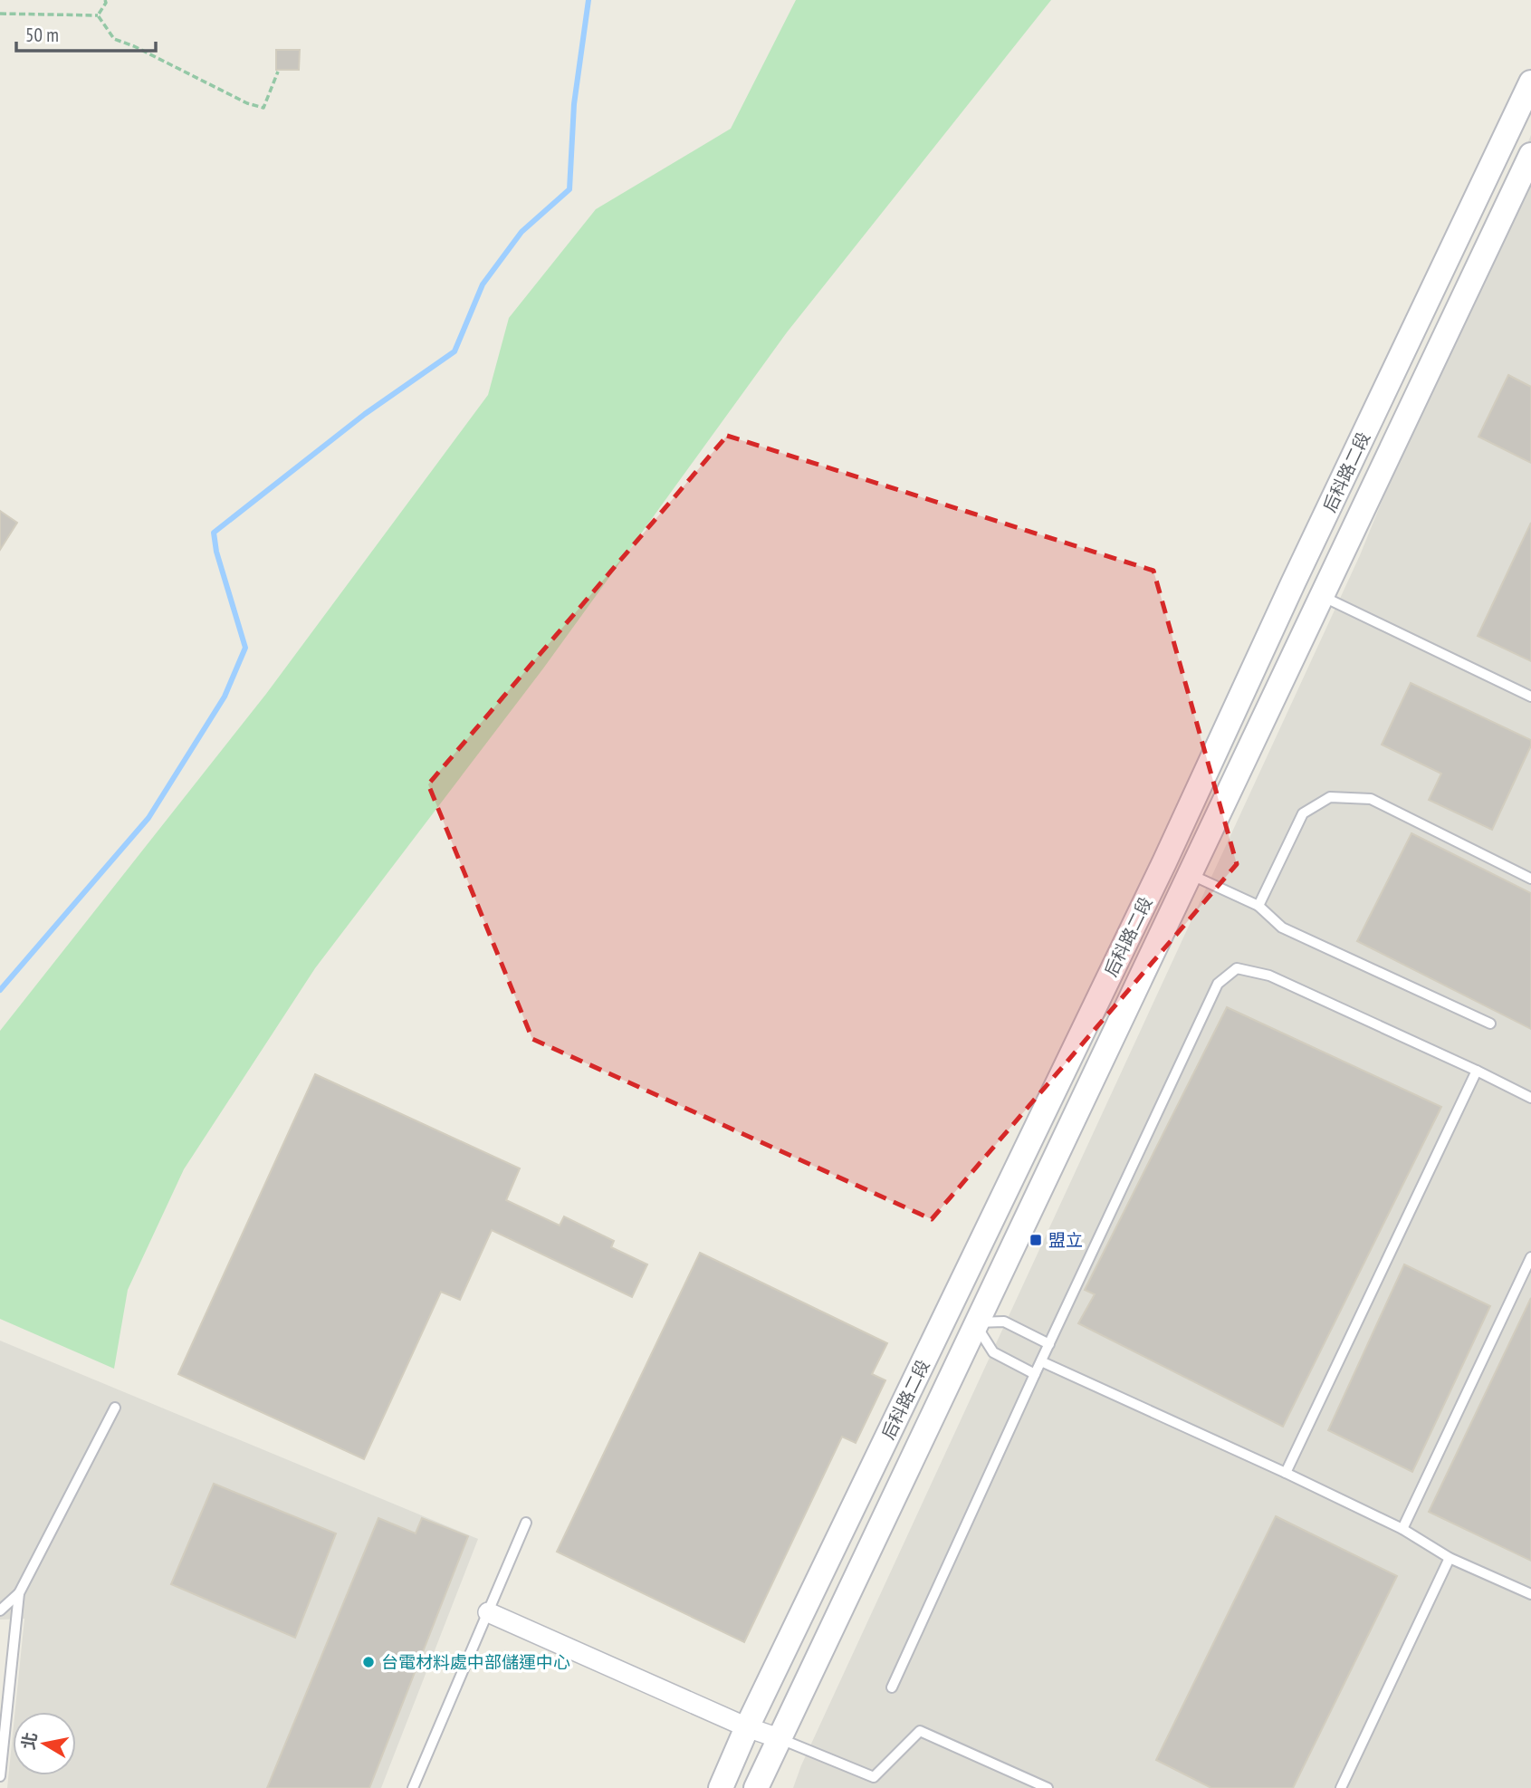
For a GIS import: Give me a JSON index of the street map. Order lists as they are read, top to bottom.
{
  "streets": {
    "street": ["后科路二段"]
  },
  "places": {
    "transit": ["盟立"],
    "other": ["台電材料處中部儲運中心"]
  },
  "scale_bar": "50 m",
  "north": "left"
}
